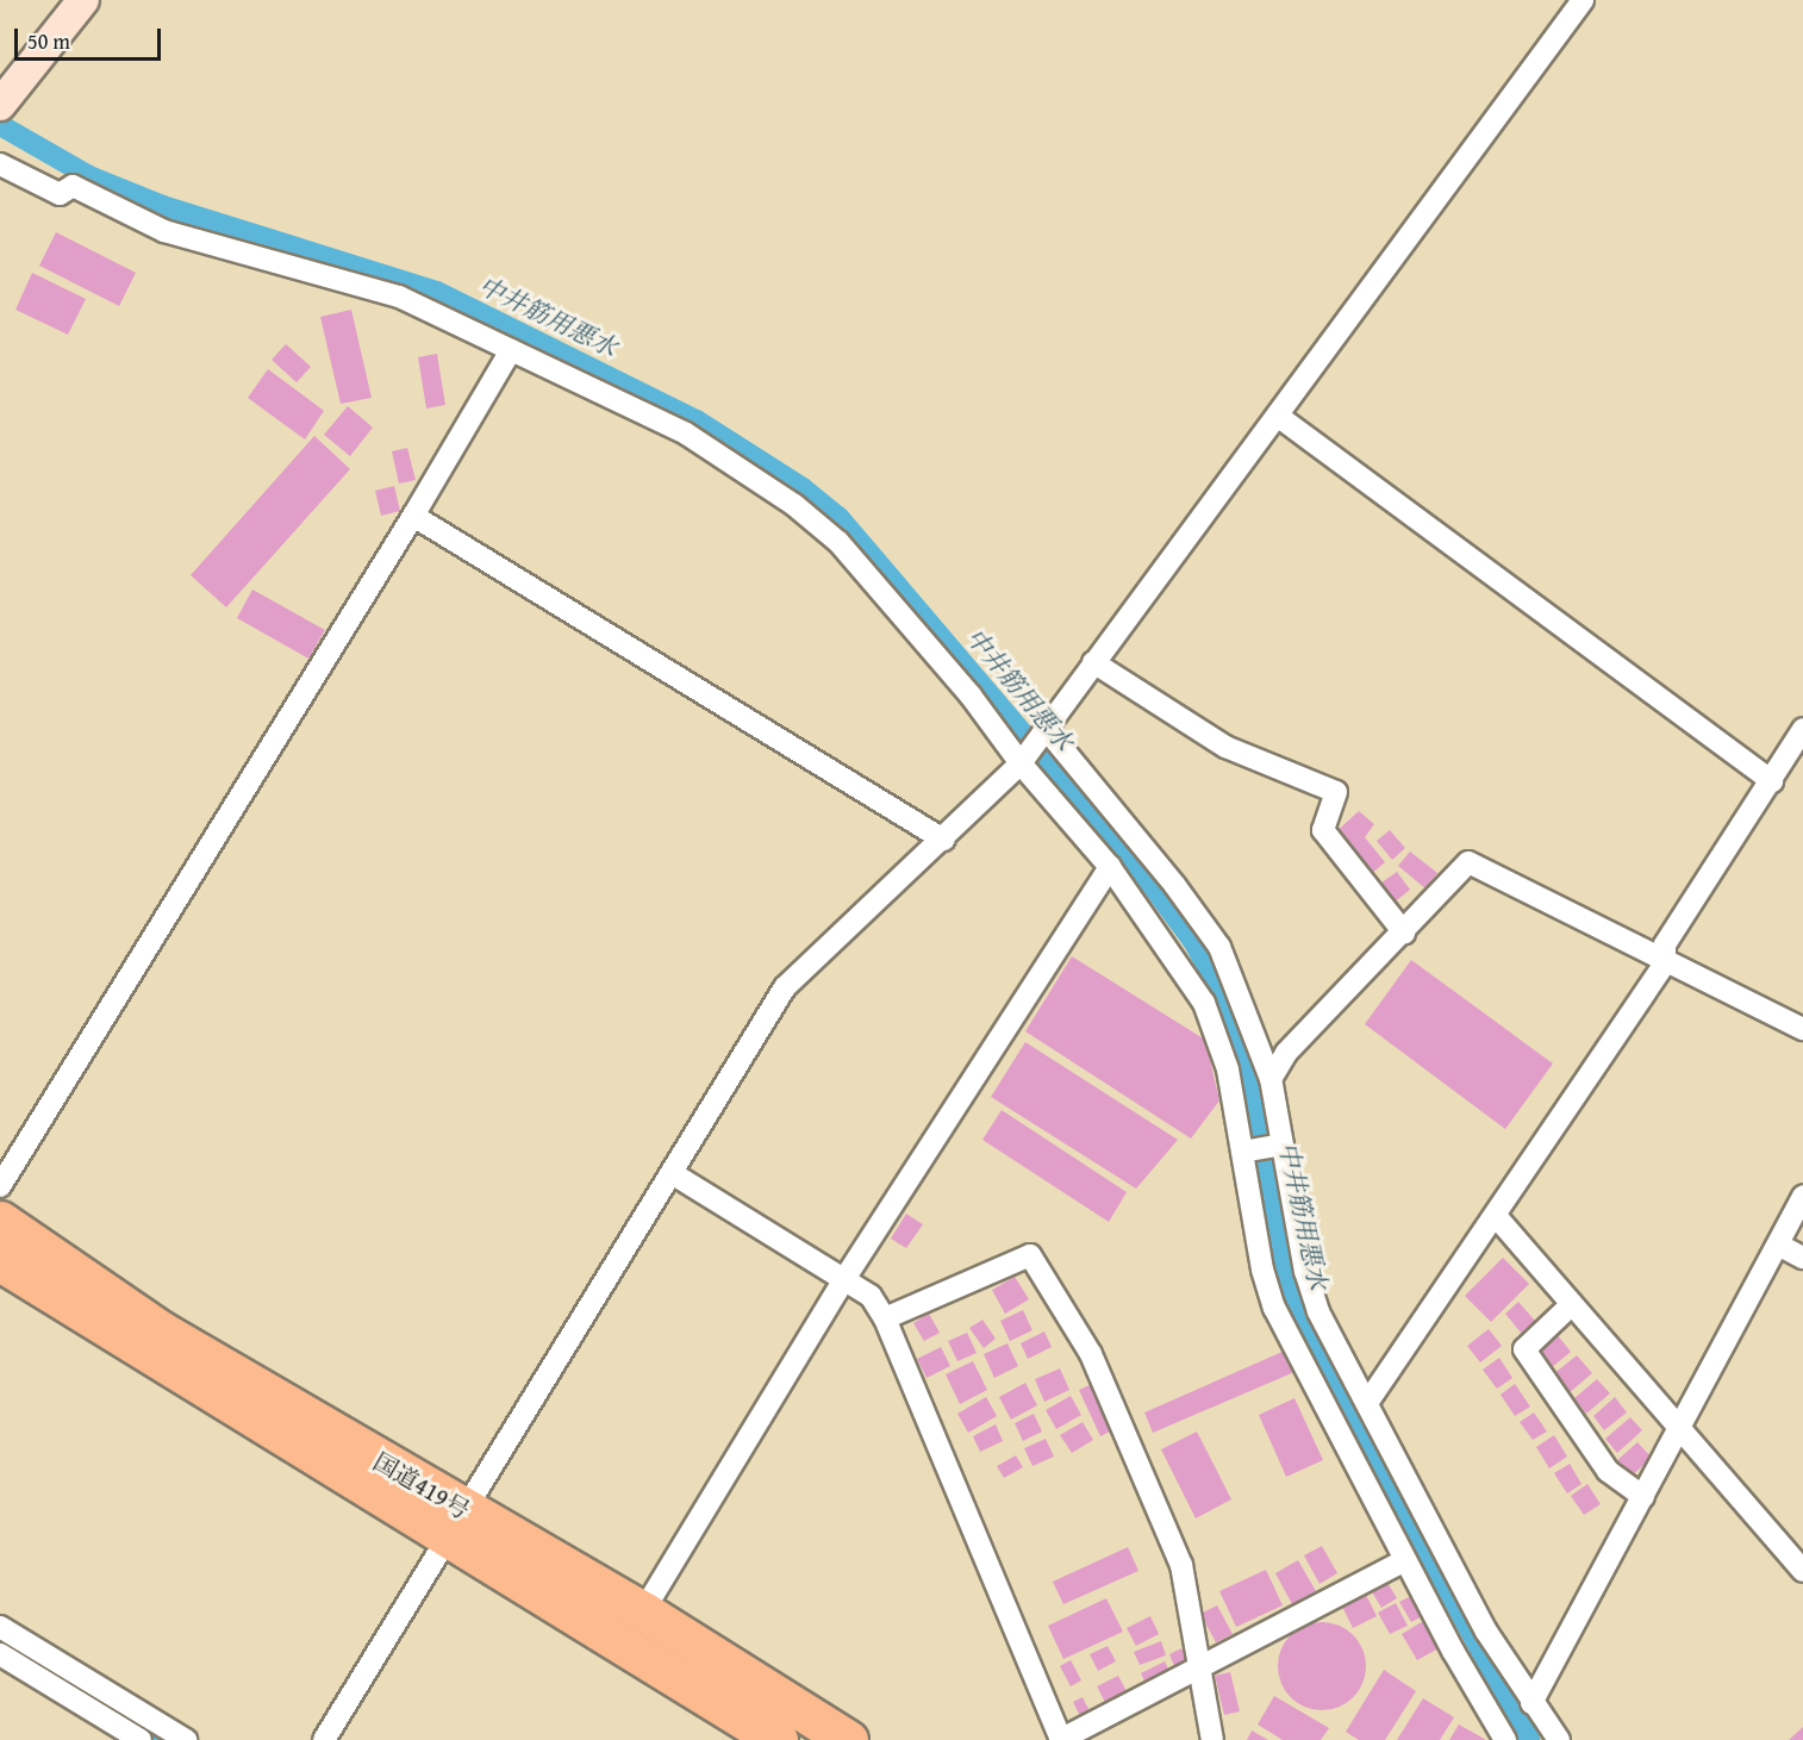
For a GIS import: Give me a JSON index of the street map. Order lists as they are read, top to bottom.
{
  "streets": {
    "highway": ["国道419号"]
  },
  "water": ["中井筋用悪水"],
  "scale_bar": "50 m"
}
